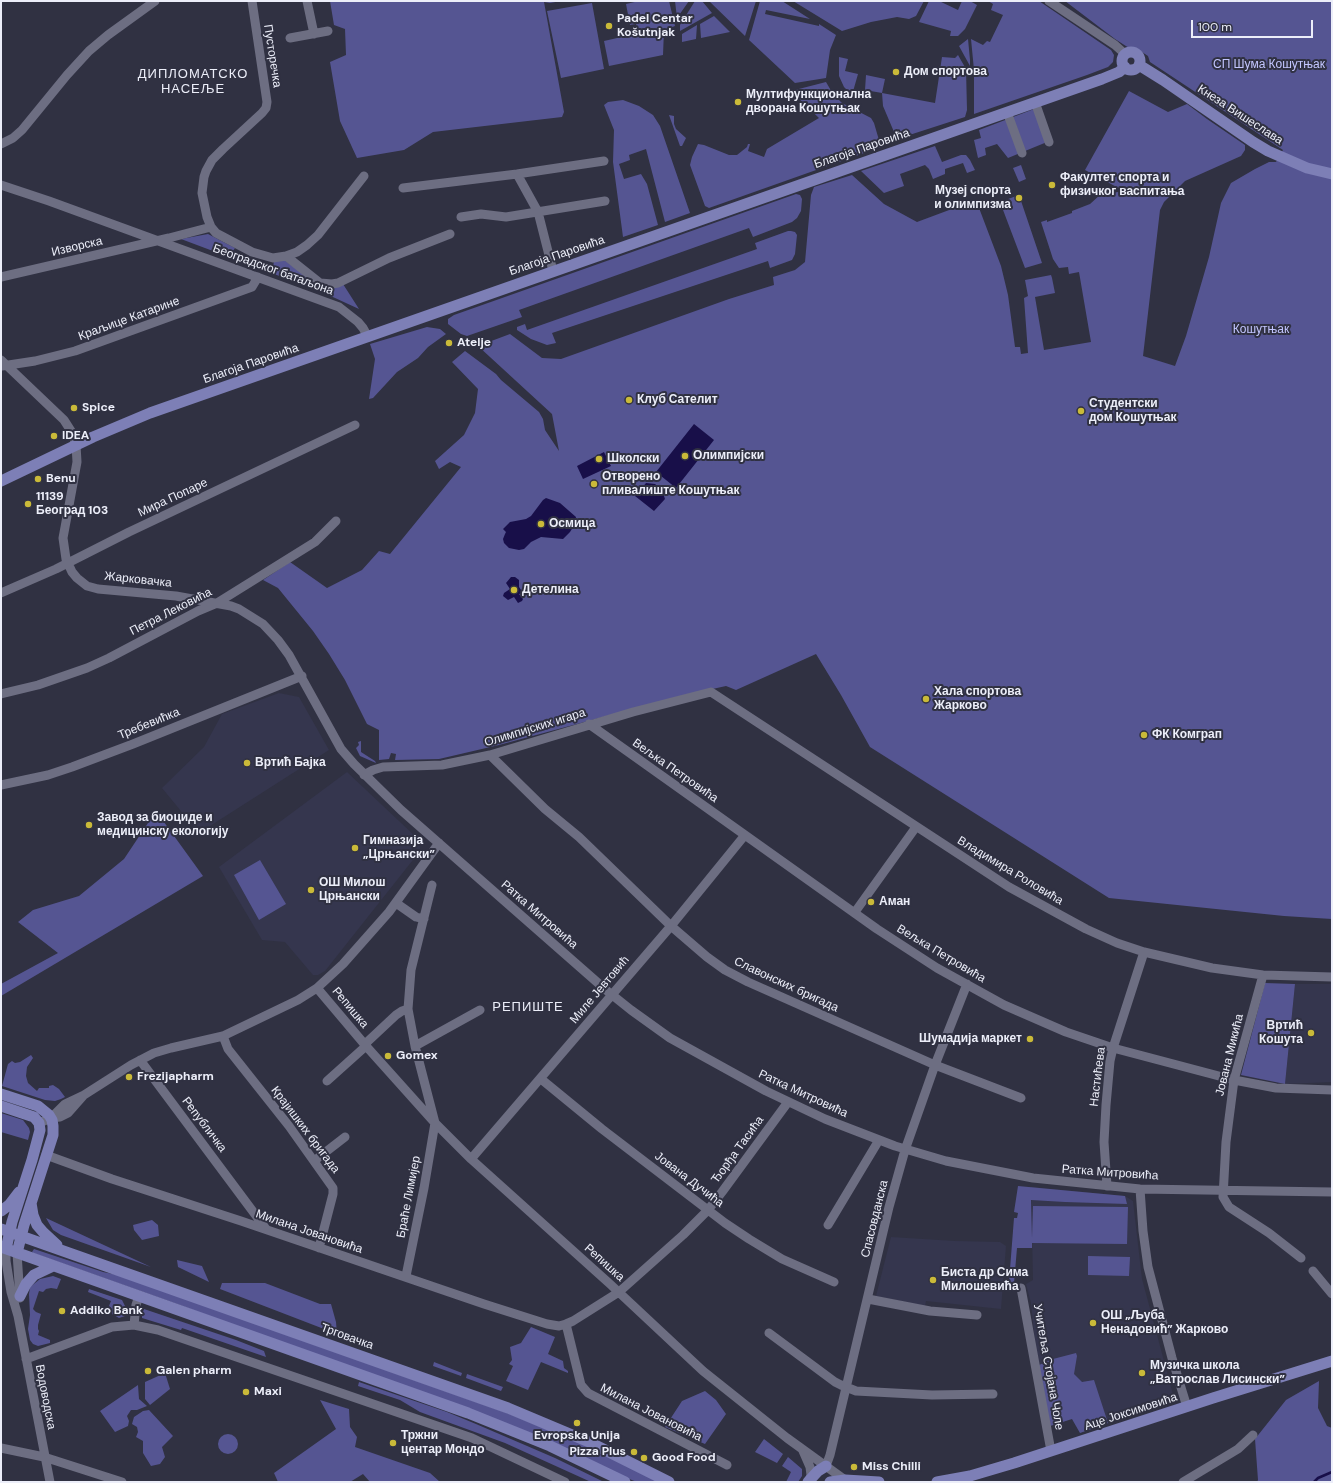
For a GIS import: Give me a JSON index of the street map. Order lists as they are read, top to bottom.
{
  "streets": {
    "main road": [
      "Кнеза Вишеслава",
      "Благоја Паровића",
      "Трговачка",
      "Аце Јоксимовића"
    ],
    "street": [
      "Пусторечка",
      "Изворска",
      "Београдског батаљона",
      "Краљице Катарине",
      "Мира Попаре",
      "Жарковачка",
      "Петра Лековића",
      "Требевићка",
      "Олимпијских игара",
      "Вељка Петровића",
      "Владимира Роловића",
      "Ратка Митровића",
      "Славонских бригада",
      "Миле Јевтовић",
      "Репишка",
      "Јована Микића",
      "Настићева",
      "Републичка",
      "Крајишких бригада",
      "Ђорђа Тасића",
      "Јована Дучића",
      "Браће Лимијер",
      "Спасовданска",
      "Милана Јовановића",
      "Учитеља Стојана Чоле",
      "Водоводска"
    ]
  },
  "crossings": [
    ["Пусторечка", "Београдског батаљона"],
    ["Кнеза Вишеслава", "Благоја Паровића"],
    ["Благоја Паровића", "Београдског батаљона"],
    ["Благоја Паровића", "Жарковачка"],
    ["Изворска", "Београдског батаљона"],
    ["Београдског батаљона", "Краљице Катарине"],
    ["Краљице Катарине", "Жарковачка"],
    ["Мира Попаре", "Жарковачка"],
    ["Жарковачка", "Петра Лековића"],
    ["Жарковачка", "Требевићка"],
    ["Жарковачка", "Олимпијских игара"],
    ["Жарковачка", "Ратка Митровића"],
    ["Олимпијских игара", "Вељка Петровића"],
    ["Олимпијских игара", "Владимира Роловића"],
    ["Олимпијских игара", "Ратка Митровића"],
    ["Олимпијских игара", "Славонских бригада"],
    ["Вељка Петровића", "Миле Јевтовић"],
    ["Вељка Петровића", "Јована Микића"],
    ["Вељка Петровића", "Настићева"],
    ["Вељка Петровића", "Спасовданска"],
    ["Владимира Роловића", "Јована Микића"],
    ["Владимира Роловића", "Настићева"],
    ["Ратка Митровића", "Миле Јевтовић"],
    ["Ратка Митровића", "Јована Микића"],
    ["Ратка Митровића", "Настићева"],
    ["Ратка Митровића", "Ђорђа Тасића"],
    ["Ратка Митровића", "Спасовданска"],
    ["Славонских бригада", "Миле Јевтовић"],
    ["Славонских бригада", "Спасовданска"],
    ["Миле Јевтовић", "Репишка"],
    ["Миле Јевтовић", "Јована Дучића"],
    ["Репишка", "Ђорђа Тасића"],
    ["Репишка", "Браће Лимијер"],
    ["Репишка", "Спасовданска"],
    ["Републичка", "Милана Јовановића"],
    ["Крајишких бригада", "Милана Јовановића"],
    ["Ђорђа Тасића", "Јована Дучића"],
    ["Браће Лимијер", "Милана Јовановића"],
    ["Учитеља Стојана Чоле", "Аце Јоксимовића"]
  ],
  "districts": ["ДИПЛОМАТСКО НАСЕЉЕ", "РЕПИШТЕ"],
  "parks": ["СП Шума Кошутњак", "Кошутњак"],
  "places": [
    "Padel Centar Košutnjak",
    "Дом спортова",
    "Мултифункционална дворана Кошутњак",
    "Факултет спорта и физичког васпитања",
    "Музеј спорта и олимпизма",
    "Atelje",
    "Клуб Сателит",
    "Spice",
    "Студентски дом Кошутњак",
    "IDEA",
    "Олимпијски",
    "Школски",
    "Benu",
    "Отворено пливалиште Кошутњак",
    "11139 Београд 103",
    "Осмица",
    "Детелина",
    "Хала спортова Жарково",
    "ФК Комграп",
    "Вртић Бајка",
    "Завод за биоциде и медицинску екологију",
    "Гимназија „Црњански”",
    "ОШ Милош Црњански",
    "Аман",
    "Вртић Кошута",
    "Шумадија маркет",
    "Gomex",
    "Frezijapharm",
    "Биста др Сима Милошевића",
    "Addiko Bank",
    "ОШ „Љуба Ненадовић” Жарково",
    "Galen pharm",
    "Музичка школа „Ватрослав Лисински”",
    "Maxi",
    "Evropska Unija",
    "Тржни центар Мондо",
    "Pizza Plus",
    "Good Food",
    "Miss Chilli"
  ],
  "scale_bar": "100 m"
}
